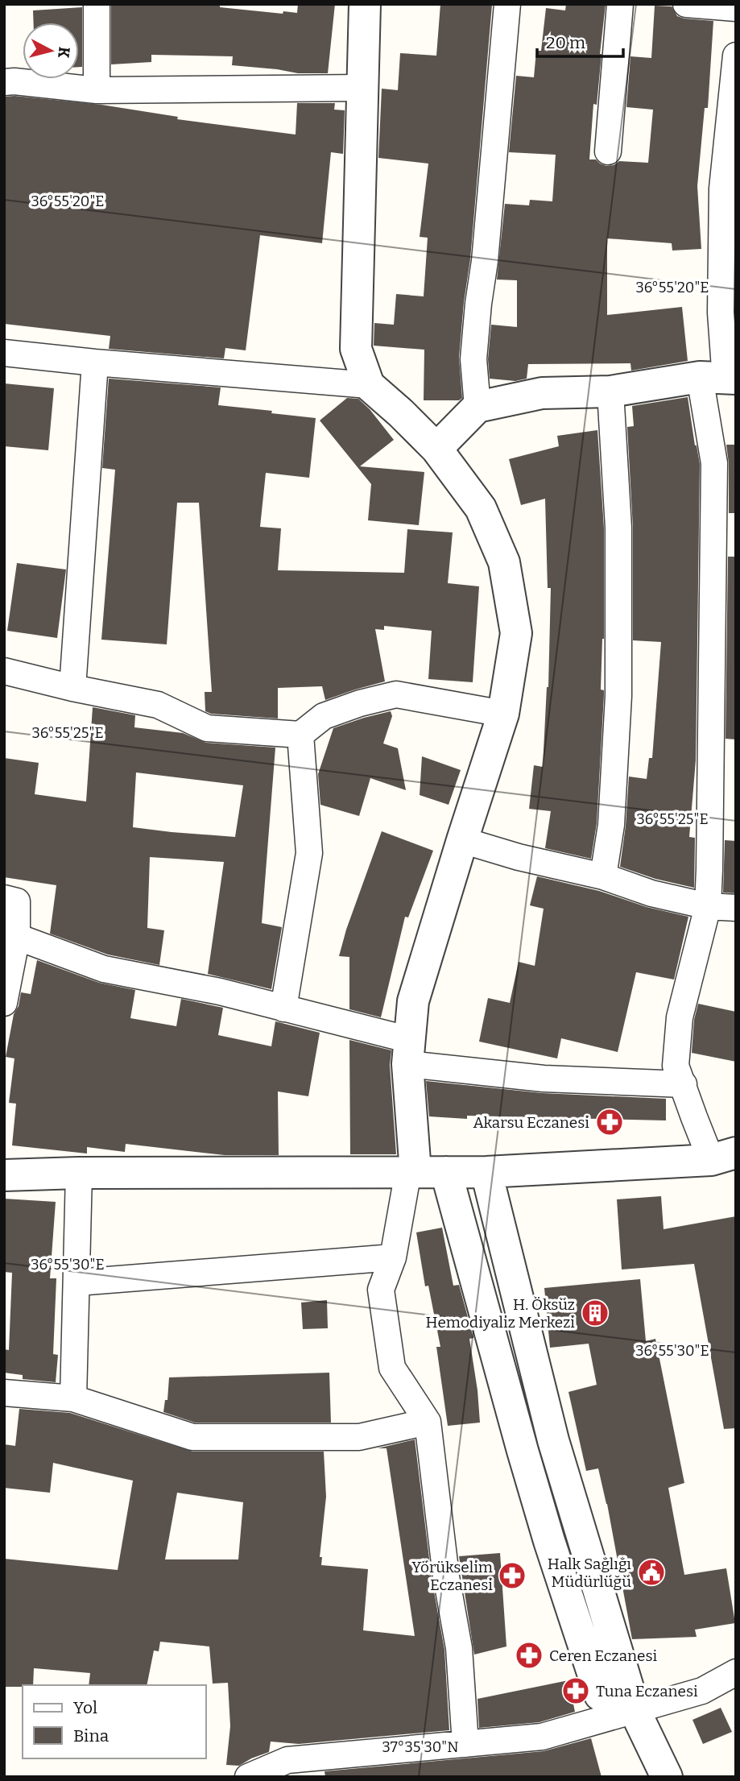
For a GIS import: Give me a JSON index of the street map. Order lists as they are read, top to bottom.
{
  "places": {
    "pharmacy": [
      "Akarsu Eczanesi",
      "Yörükselim Eczanesi",
      "Ceren Eczanesi",
      "Tuna Eczanesi"
    ],
    "building": ["H. Öksüz Hemodiyaliz Merkezi"],
    "public building": ["Halk Sağlığı Müdürlüğü"]
  },
  "legend": ["Yol", "Bina"],
  "scale_bar": "20 m",
  "north": "right",
  "coordinates": [
    "36°55'20\"E",
    "36°55'25\"E",
    "36°55'30\"E",
    "37°35'30\"N"
  ]
}
